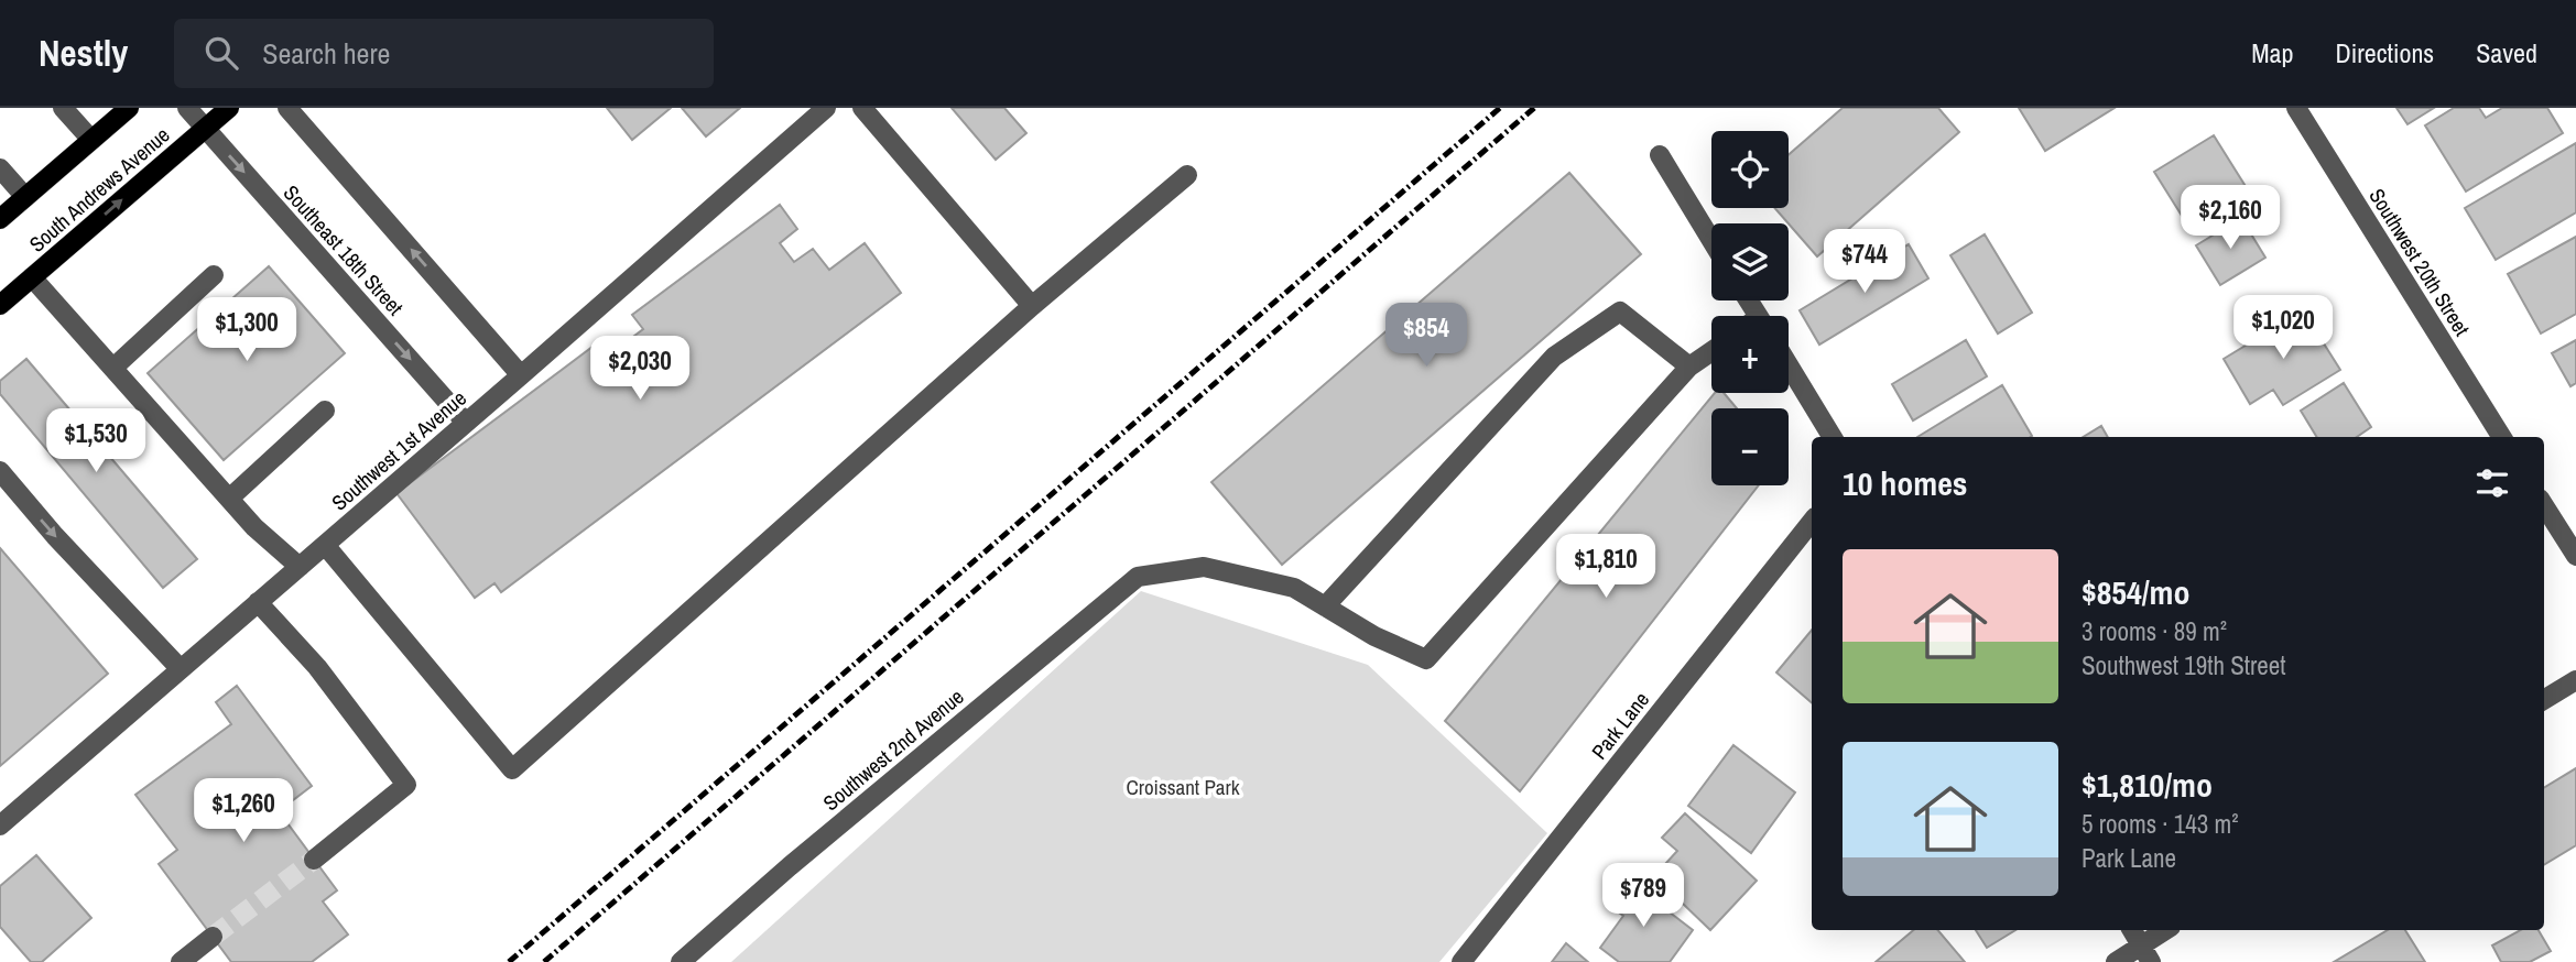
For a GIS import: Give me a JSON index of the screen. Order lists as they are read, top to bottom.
{
  "streets": {
    "main road": ["South Andrews Avenue"],
    "street": [
      "Southeast 18th Street",
      "Southwest 20th Street",
      "Southwest 1st Avenue",
      "Park Lane",
      "Southwest 2nd Avenue"
    ]
  },
  "crossings": [
    ["South Andrews Avenue", "Southeast 18th Street"],
    ["Southeast 18th Street", "Southwest 1st Avenue"]
  ],
  "parks": ["Croissant Park"],
  "page": {
    "header": "Nestly",
    "search": "Search here",
    "nav": ["Map", "Directions", "Saved"],
    "map_buttons": ["+", "−"],
    "price": [
      "$2,160",
      "$744",
      "$1,020",
      "$1,300",
      "$854",
      "$2,030",
      "$1,530",
      "$1,810",
      "$1,260",
      "$789"
    ],
    "heading": "10 homes",
    "list": [
      {
        "name": "$854/mo",
        "note": "3 rooms · 89 m² · Southwest 19th Street"
      },
      {
        "name": "$1,810/mo",
        "note": "5 rooms · 143 m² · Park Lane"
      }
    ]
  }
}
